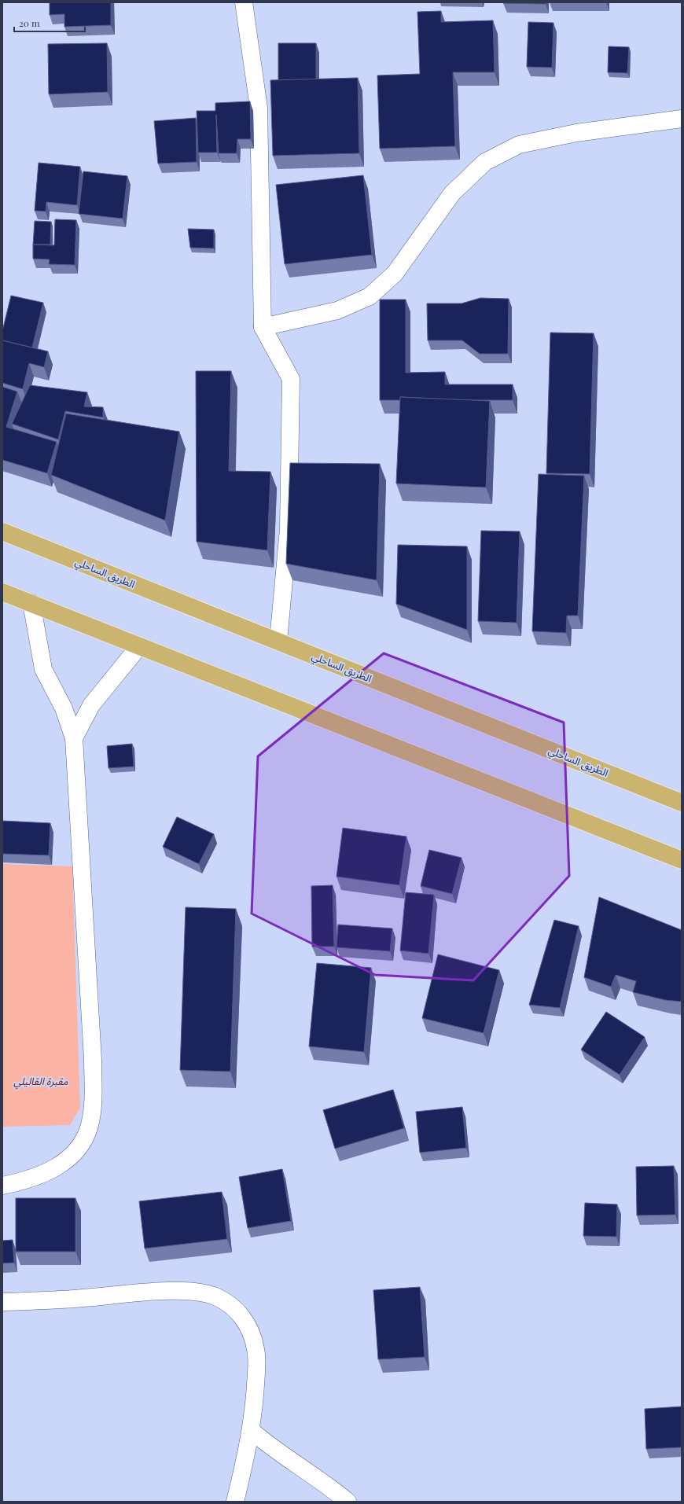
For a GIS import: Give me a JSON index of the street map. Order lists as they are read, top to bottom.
{
  "streets": {
    "highway": ["الطريق الساحلي"]
  },
  "parks": ["مقبرة القاليلي"],
  "scale_bar": "20 m"
}
